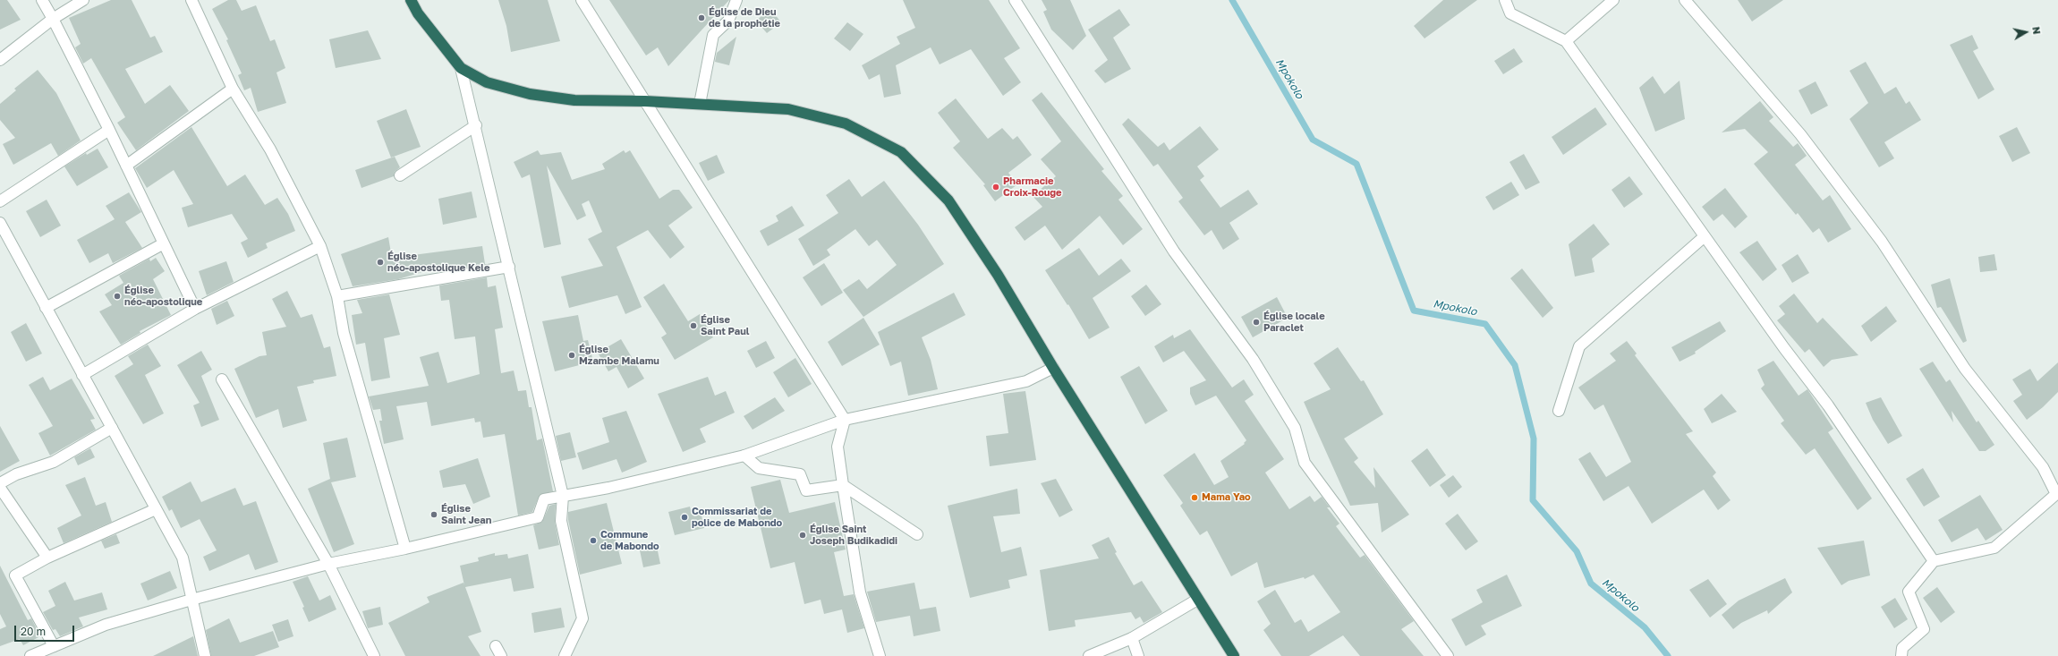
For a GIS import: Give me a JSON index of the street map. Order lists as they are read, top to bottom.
{
  "water": ["Mpokolo"],
  "places": [
    "Église de Dieu de la prophétie",
    "Pharmacie Croix-Rouge",
    "Église néo-apostolique Kele",
    "Église néo-apostolique",
    "Église locale Paraclet",
    "Église Saint Paul",
    "Église Mzambe Malamu",
    "Mama Yao",
    "Église Saint Jean",
    "Commissariat de police de Mabondo",
    "Église Saint Joseph Budikadidi",
    "Commune de Mabondo"
  ],
  "scale_bar": "20 m",
  "north": "right"
}
